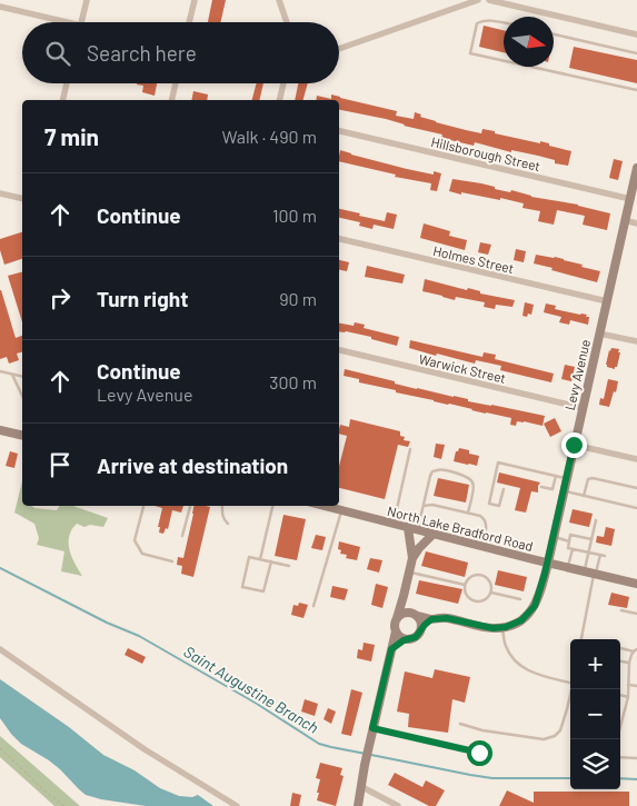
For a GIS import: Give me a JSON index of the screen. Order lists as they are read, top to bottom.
{
  "streets": {
    "street": [
      "Hillsborough Street",
      "Holmes Street",
      "Warwick Street",
      "Levy Avenue",
      "North Lake Bradford Road"
    ]
  },
  "crossings": [
    ["Hillsborough Street", "Levy Avenue"],
    ["Holmes Street", "Levy Avenue"],
    ["Warwick Street", "Levy Avenue"],
    ["Levy Avenue", "North Lake Bradford Road"]
  ],
  "water": ["Saint Augustine Branch"],
  "north": "right",
  "page": {
    "search": "Search here",
    "heading": ["7 min", "Walk · 490 m"],
    "list": [
      ["Continue", "100 m"],
      ["Turn right", "90 m"],
      ["Continue", "Levy Avenue", "300 m"],
      "Arrive at destination"
    ],
    "map_buttons": ["+", "−"]
  }
}
